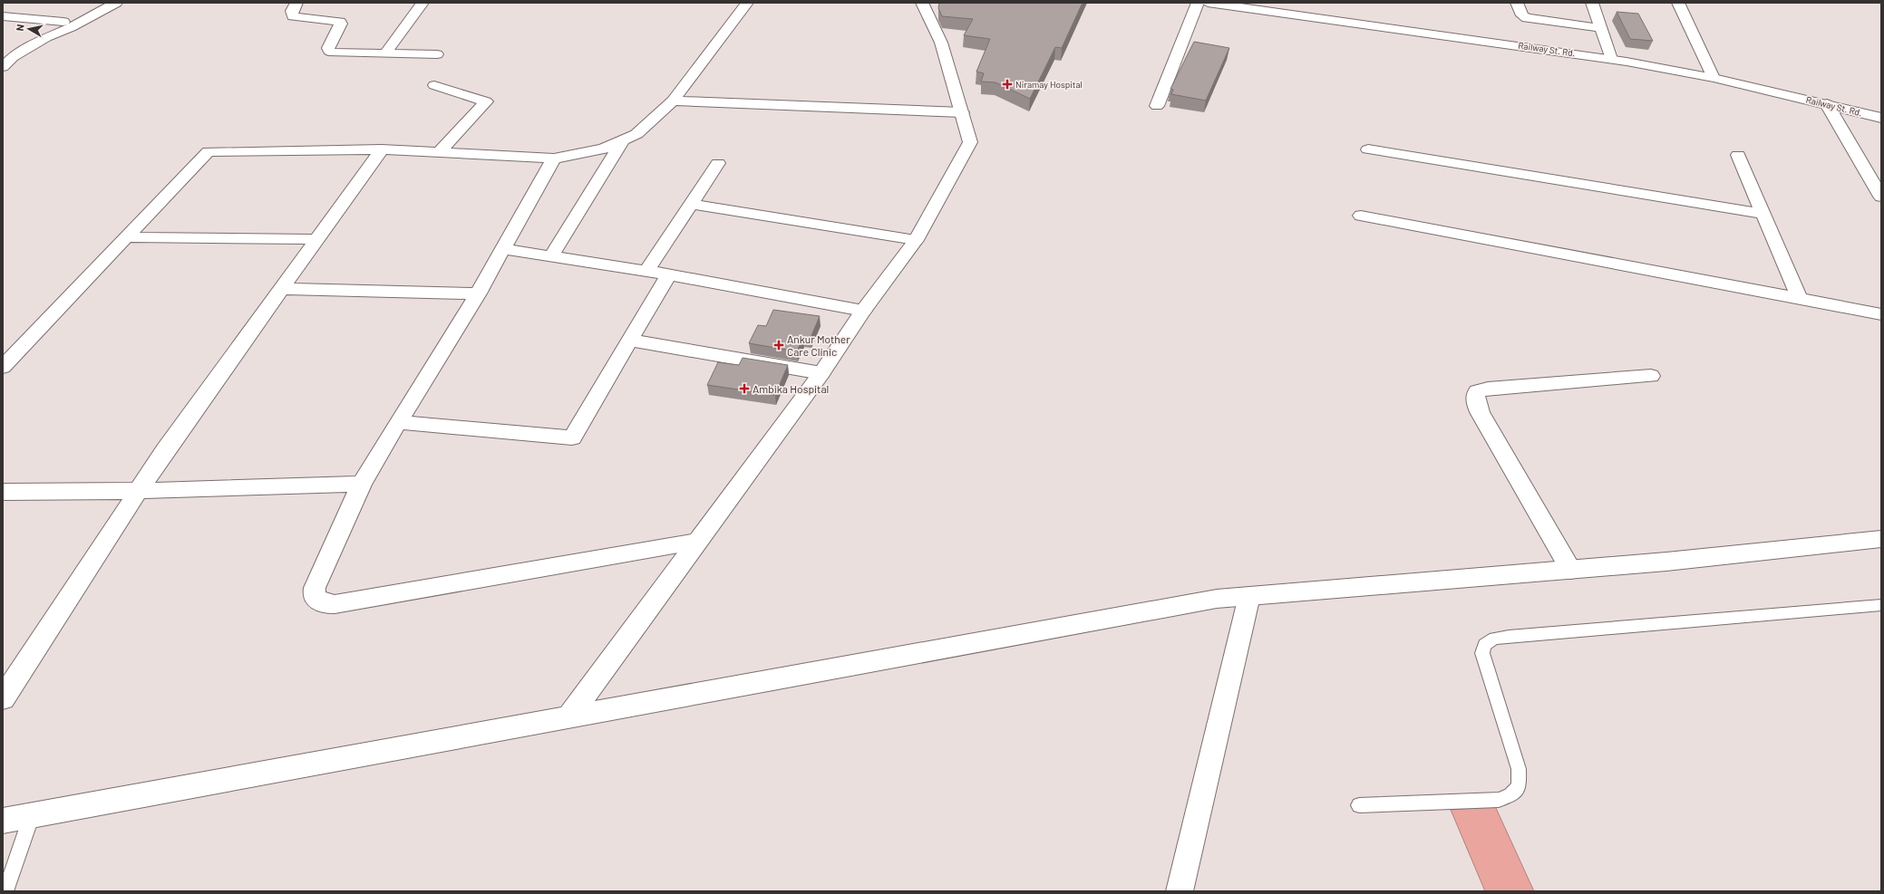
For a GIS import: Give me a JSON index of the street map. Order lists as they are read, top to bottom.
{
  "streets": {
    "street": ["Railway St. Rd."]
  },
  "places": {
    "health": ["Niramay Hospital", "Ankur Mother Care Clinic", "Ambika Hospital"]
  },
  "north": "left"
}
